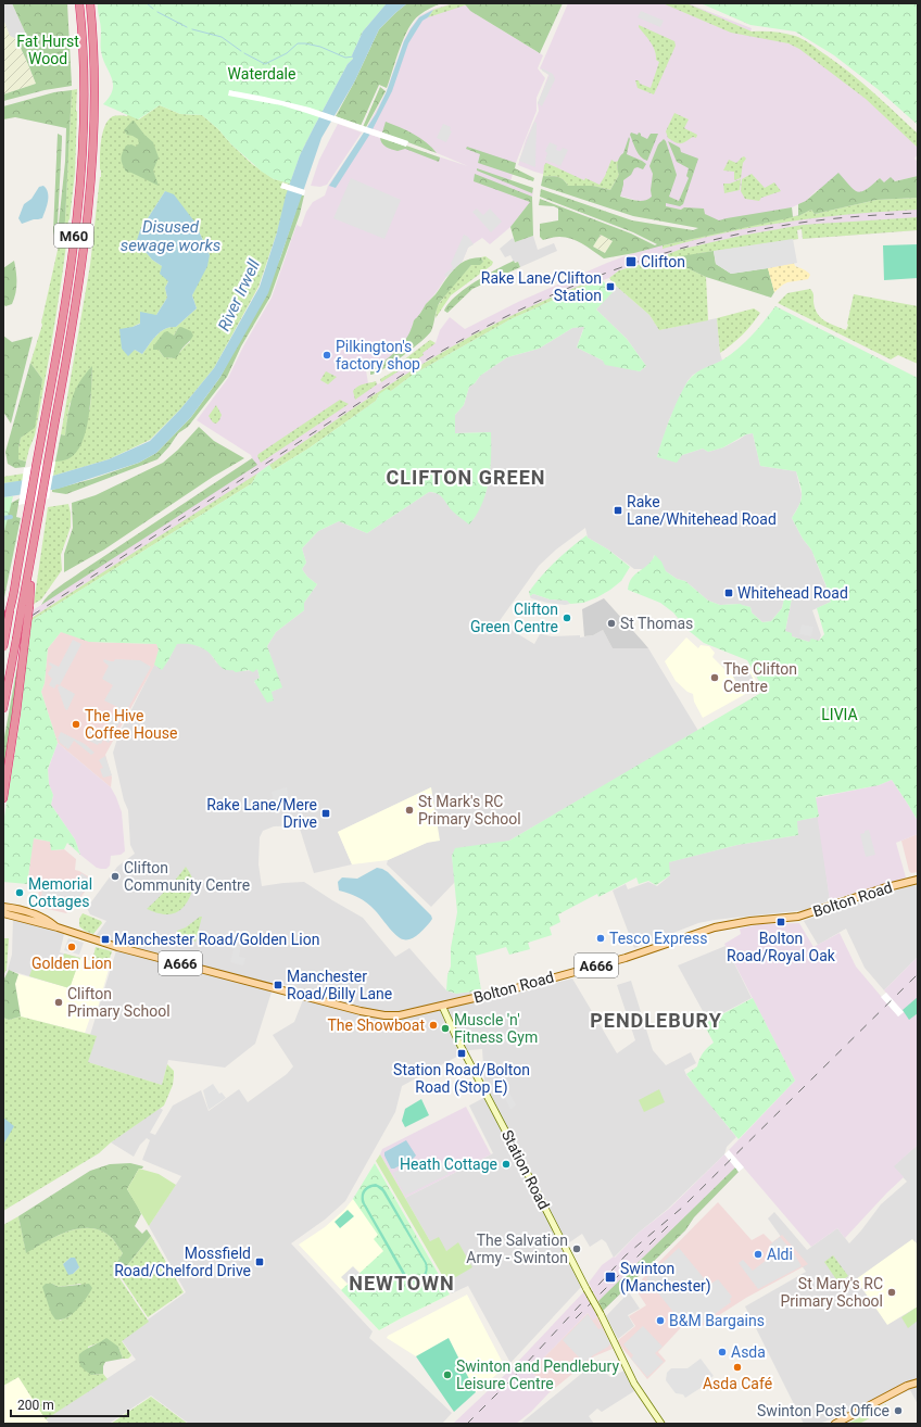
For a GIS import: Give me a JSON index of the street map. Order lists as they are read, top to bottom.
{
  "streets": {
    "highway": ["M60"],
    "main road": ["Bolton Road", "A666", "Station Road"]
  },
  "crossings": [
    ["Bolton Road", "Station Road"]
  ],
  "districts": ["CLIFTON GREEN", "PENDLEBURY", "NEWTOWN"],
  "water": ["Disused sewage works", "River Irwell"],
  "parks": ["Fat Hurst Wood", "Waterdale", "LIVIA"],
  "places": {
    "transit": [
      "Clifton",
      "Rake Lane/Clifton Station",
      "Rake Lane/Whitehead Road",
      "Whitehead Road",
      "Rake Lane/Mere Drive",
      "Bolton Road/Royal Oak",
      "Manchester Road/Golden Lion",
      "Manchester Road/Billy Lane",
      "Station Road/Bolton Road (Stop E)",
      "Mossfield Road/Chelford Drive",
      "Swinton (Manchester)"
    ],
    "other": [
      "Pilkington's factory shop",
      "Clifton Green Centre",
      "St Thomas",
      "The Clifton Centre",
      "The Hive Coffee House",
      "St Mark's RC Primary School",
      "Clifton Community Centre",
      "Memorial Cottages",
      "Tesco Express",
      "Golden Lion",
      "Clifton Primary School",
      "The Showboat",
      "Muscle 'n' Fitness Gym",
      "Heath Cottage",
      "The Salvation Army - Swinton",
      "Aldi",
      "St Mary's RC Primary School",
      "B&M Bargains",
      "Asda",
      "Asda Café",
      "Swinton and Pendlebury Leisure Centre",
      "Swinton Post Office"
    ]
  },
  "scale_bar": "200 m"
}
